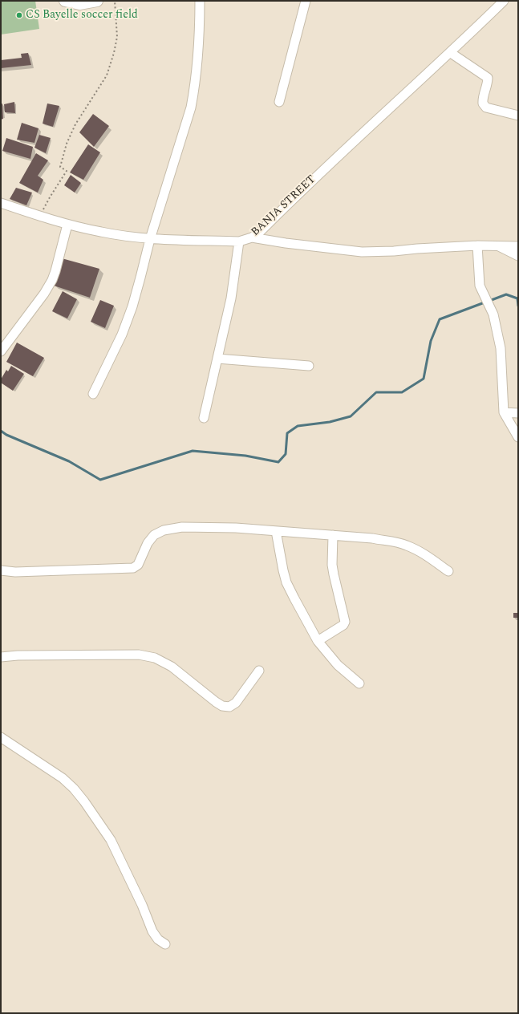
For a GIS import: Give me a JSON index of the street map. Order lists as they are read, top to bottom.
{
  "streets": {
    "street": ["BANJA STREET"]
  },
  "places": ["CS Bayelle soccer field"]
}
